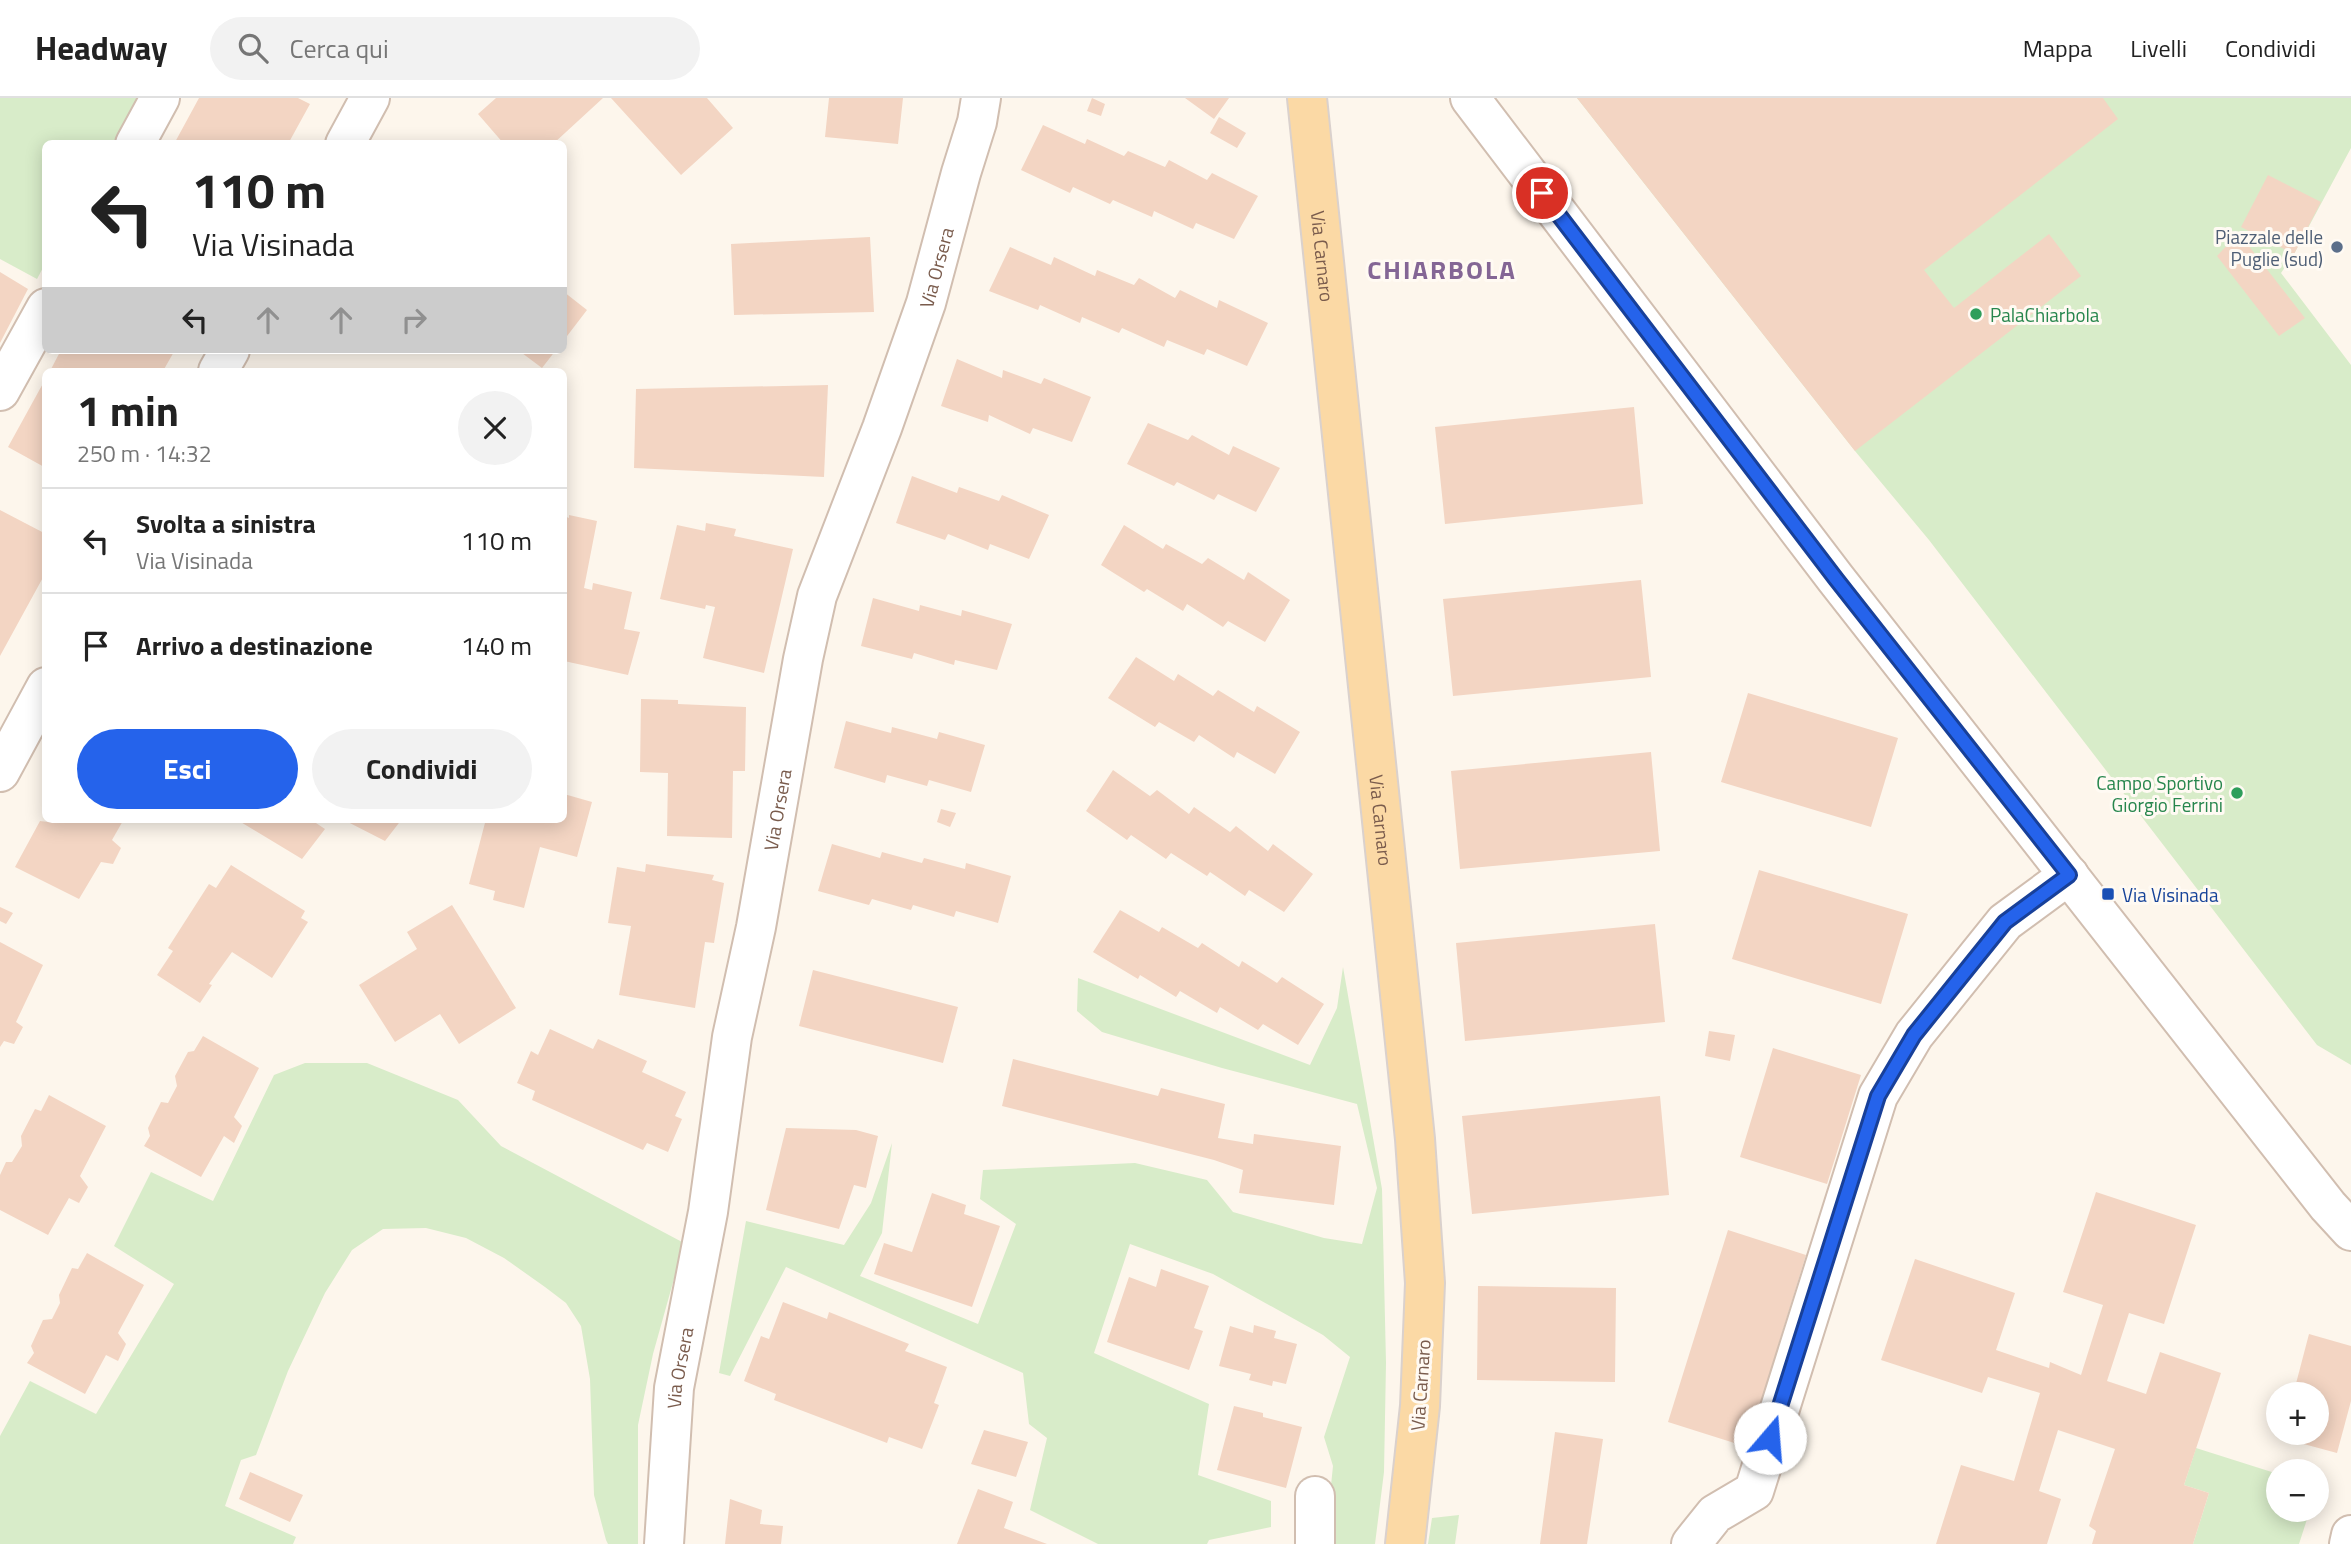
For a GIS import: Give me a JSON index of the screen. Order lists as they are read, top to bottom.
{
  "streets": {
    "main road": ["Via Carnaro"],
    "street": ["Via Orsera"]
  },
  "districts": ["CHIARBOLA"],
  "places": {
    "other": ["Piazzale delle Puglie (sud)", "PalaChiarbola", "Campo Sportivo Giorgio Ferrini"],
    "transit": ["Via Visinada"]
  },
  "page": {
    "header": "Headway",
    "search": "Cerca qui",
    "nav": ["Mappa", "Livelli", "Condividi"],
    "turn": ["110 m", "Via Visinada"],
    "heading": ["1 min", "250 m · 14:32"],
    "list": [
      {
        "name": "Svolta a sinistra",
        "note": "Via Visinada",
        "value": "110 m"
      },
      {
        "name": "Arrivo a destinazione",
        "value": "140 m"
      }
    ],
    "buttons": ["Esci", "Condividi"],
    "map_buttons": ["+", "−"]
  }
}
